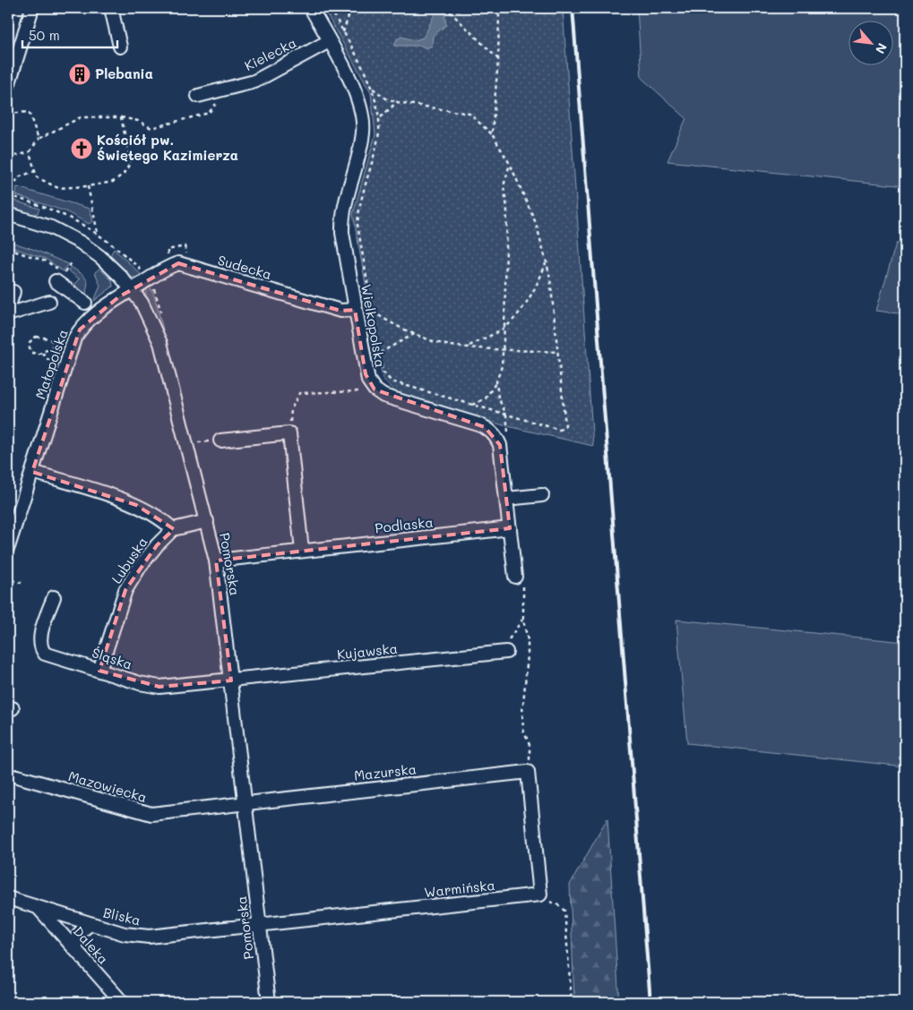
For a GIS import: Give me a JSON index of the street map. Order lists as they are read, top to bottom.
{
  "streets": {
    "street": [
      "Kielecka",
      "Sudecka",
      "Wielkopolska",
      "Małopolska",
      "Podlaska",
      "Lubuska",
      "Pomorska",
      "Kujawska",
      "Śląska",
      "Mazurska",
      "Mazowiecka",
      "Warmińska",
      "Bliska",
      "Daleka"
    ]
  },
  "crossings": [
    ["Kielecka", "Wielkopolska"],
    ["Sudecka", "Wielkopolska"],
    ["Sudecka", "Małopolska"],
    ["Sudecka", "Pomorska"],
    ["Wielkopolska", "Podlaska"],
    ["Małopolska", "Pomorska"],
    ["Podlaska", "Pomorska"],
    ["Lubuska", "Śląska"],
    ["Pomorska", "Kujawska"],
    ["Pomorska", "Śląska"],
    ["Pomorska", "Mazurska"],
    ["Pomorska", "Mazowiecka"],
    ["Pomorska", "Warmińska"],
    ["Pomorska", "Bliska"],
    ["Kujawska", "Śląska"],
    ["Mazurska", "Mazowiecka"],
    ["Warmińska", "Bliska"],
    ["Bliska", "Daleka"]
  ],
  "places": {
    "building": ["Plebania"],
    "church": ["Kościół pw. Świętego Kazimierza"]
  },
  "scale_bar": "50 m",
  "north": "bottom right"
}
